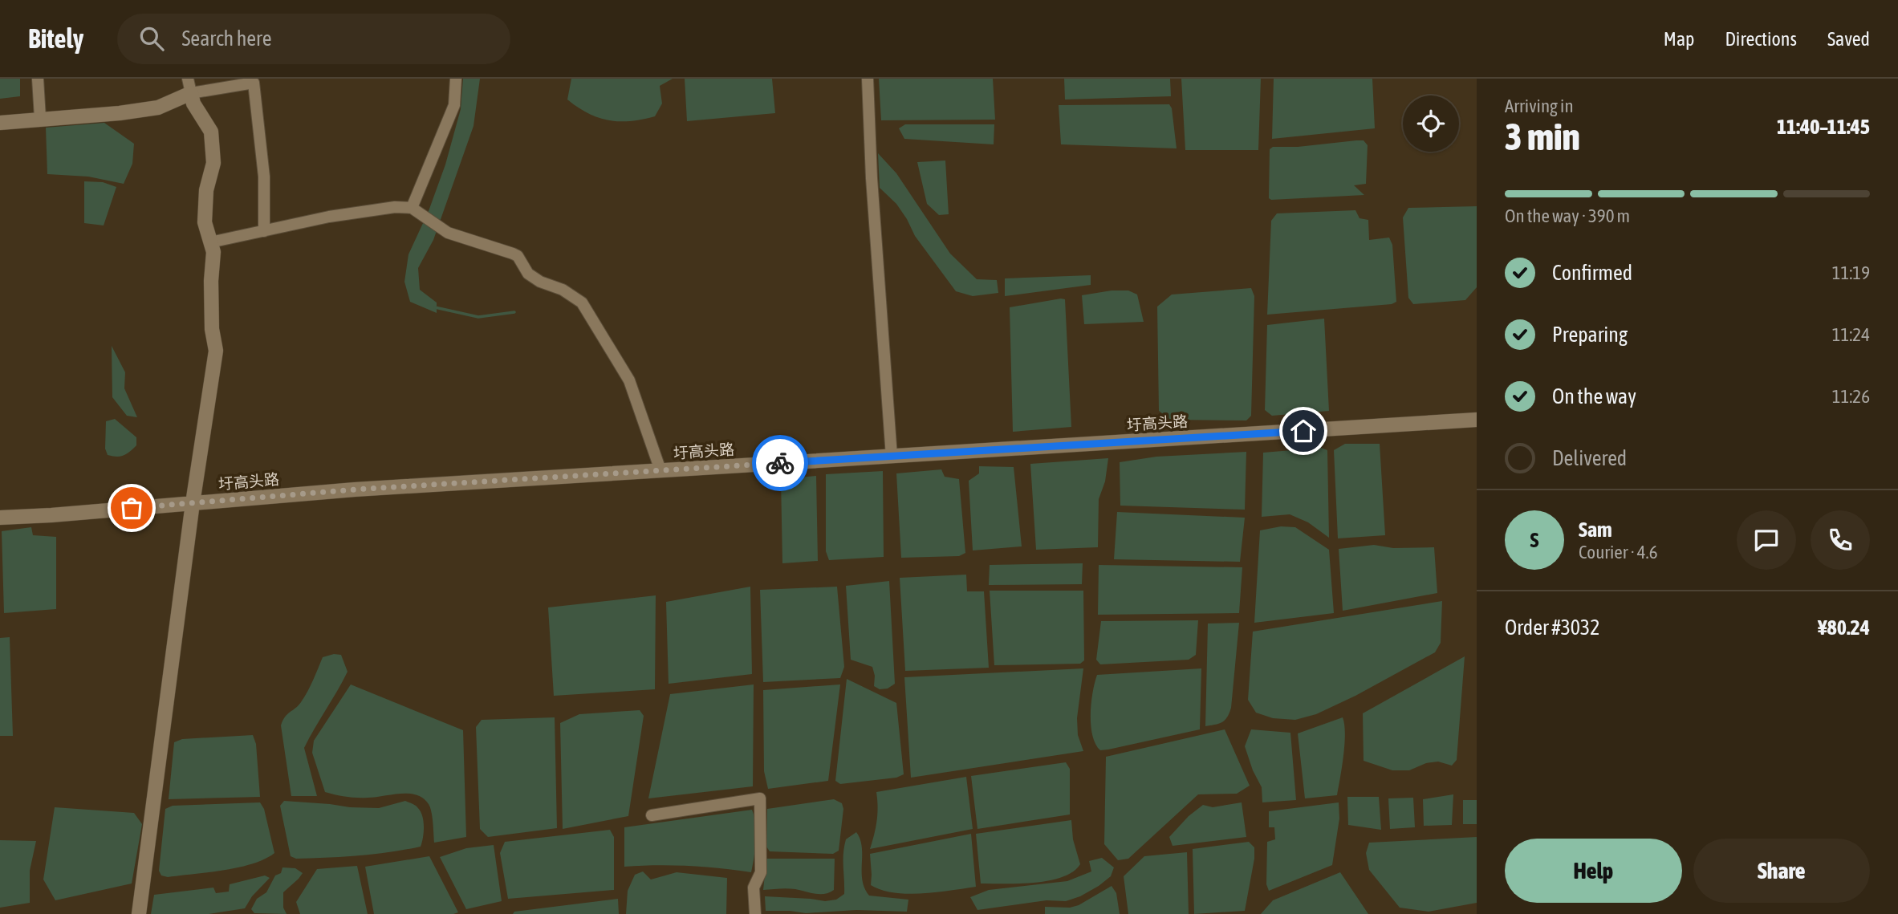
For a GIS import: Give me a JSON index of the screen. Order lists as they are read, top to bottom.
{
  "streets": {
    "street": ["圩高头路"]
  },
  "page": {
    "header": "Bitely",
    "search": "Search here",
    "nav": ["Map", "Directions", "Saved"],
    "heading": ["3 min", "Arriving in", "11:40–11:45"],
    "panel": [
      "Sam",
      "Courier · 4.6",
      "Order #3032",
      "¥80.24"
    ],
    "bar": "On the way · 390 m",
    "list": [
      ["Confirmed", "11:19"],
      ["Preparing", "11:24"],
      ["On the way", "11:26"],
      "Delivered"
    ],
    "round": "S",
    "buttons": ["Help", "Share"]
  }
}
